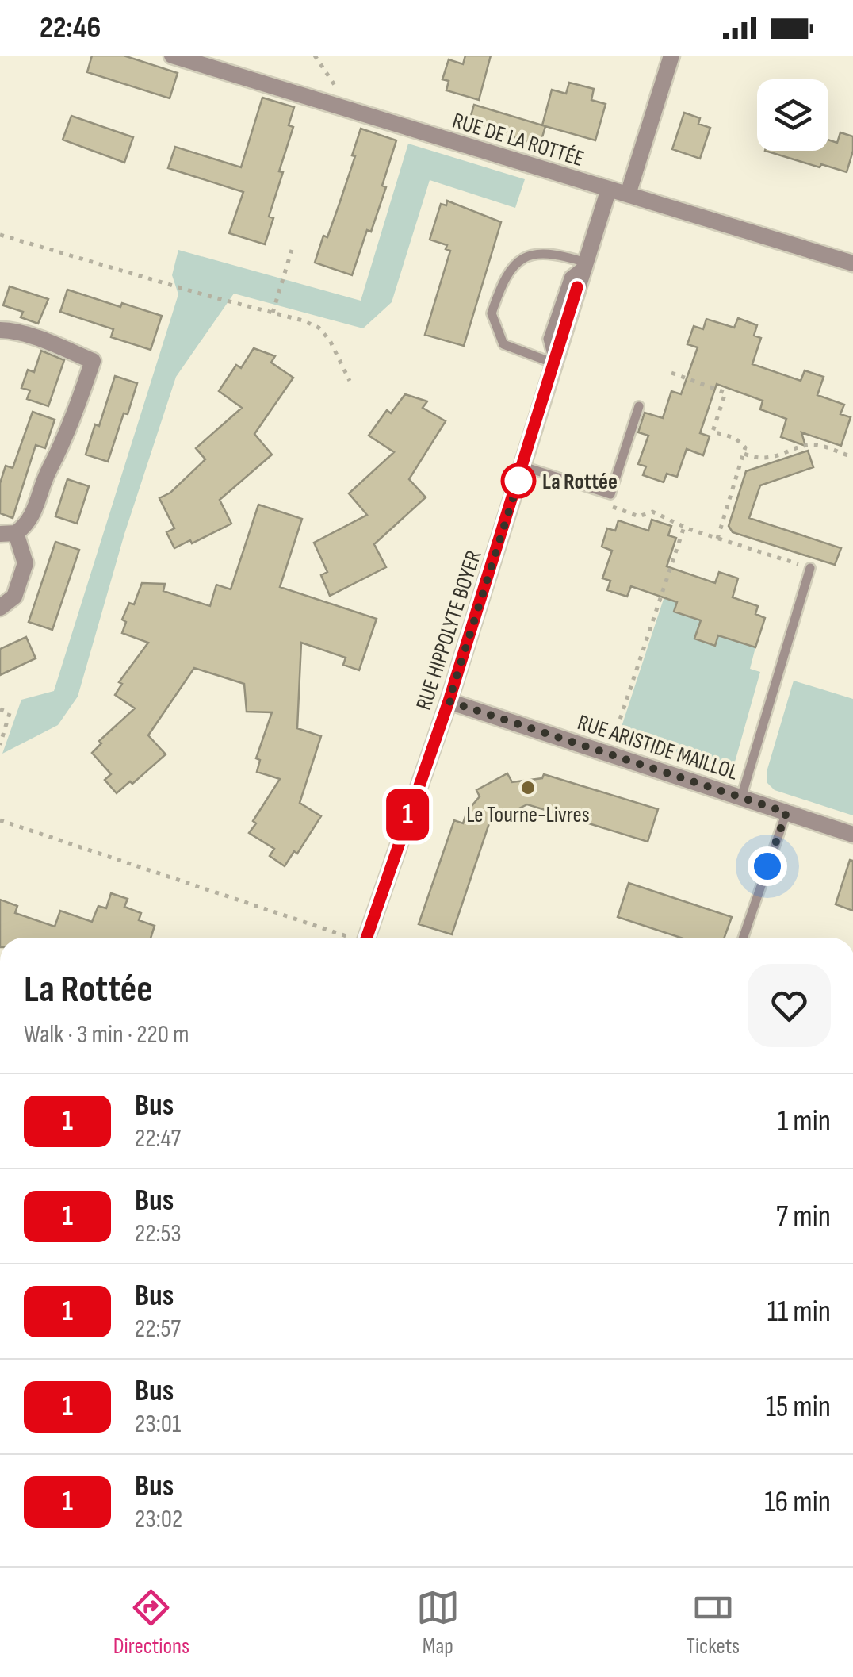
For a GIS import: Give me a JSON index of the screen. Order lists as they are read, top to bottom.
{
  "streets": {
    "street": ["RUE DE LA ROTTÉE", "RUE HIPPOLYTE BOYER", "RUE ARISTIDE MAILLOL"]
  },
  "crossings": [
    ["RUE DE LA ROTTÉE", "RUE HIPPOLYTE BOYER"],
    ["RUE HIPPOLYTE BOYER", "RUE ARISTIDE MAILLOL"]
  ],
  "places": ["La Rottée", "Le Tourne-Livres"],
  "lines": ["bus line 1"],
  "page": {
    "status": "22:46",
    "on_map": "1",
    "heading": ["La Rottée", "Walk · 3 min · 220 m"],
    "list": [
      {
        "mark": "1",
        "name": "Bus",
        "note": "22:47",
        "value": "1 min"
      },
      {
        "mark": "1",
        "name": "Bus",
        "note": "22:53",
        "value": "7 min"
      },
      {
        "mark": "1",
        "name": "Bus",
        "note": "22:57",
        "value": "11 min"
      },
      {
        "mark": "1",
        "name": "Bus",
        "note": "23:01",
        "value": "15 min"
      },
      {
        "mark": "1",
        "name": "Bus",
        "note": "23:02",
        "value": "16 min"
      }
    ],
    "tabs": ["Directions", "Map", "Tickets"]
  }
}
